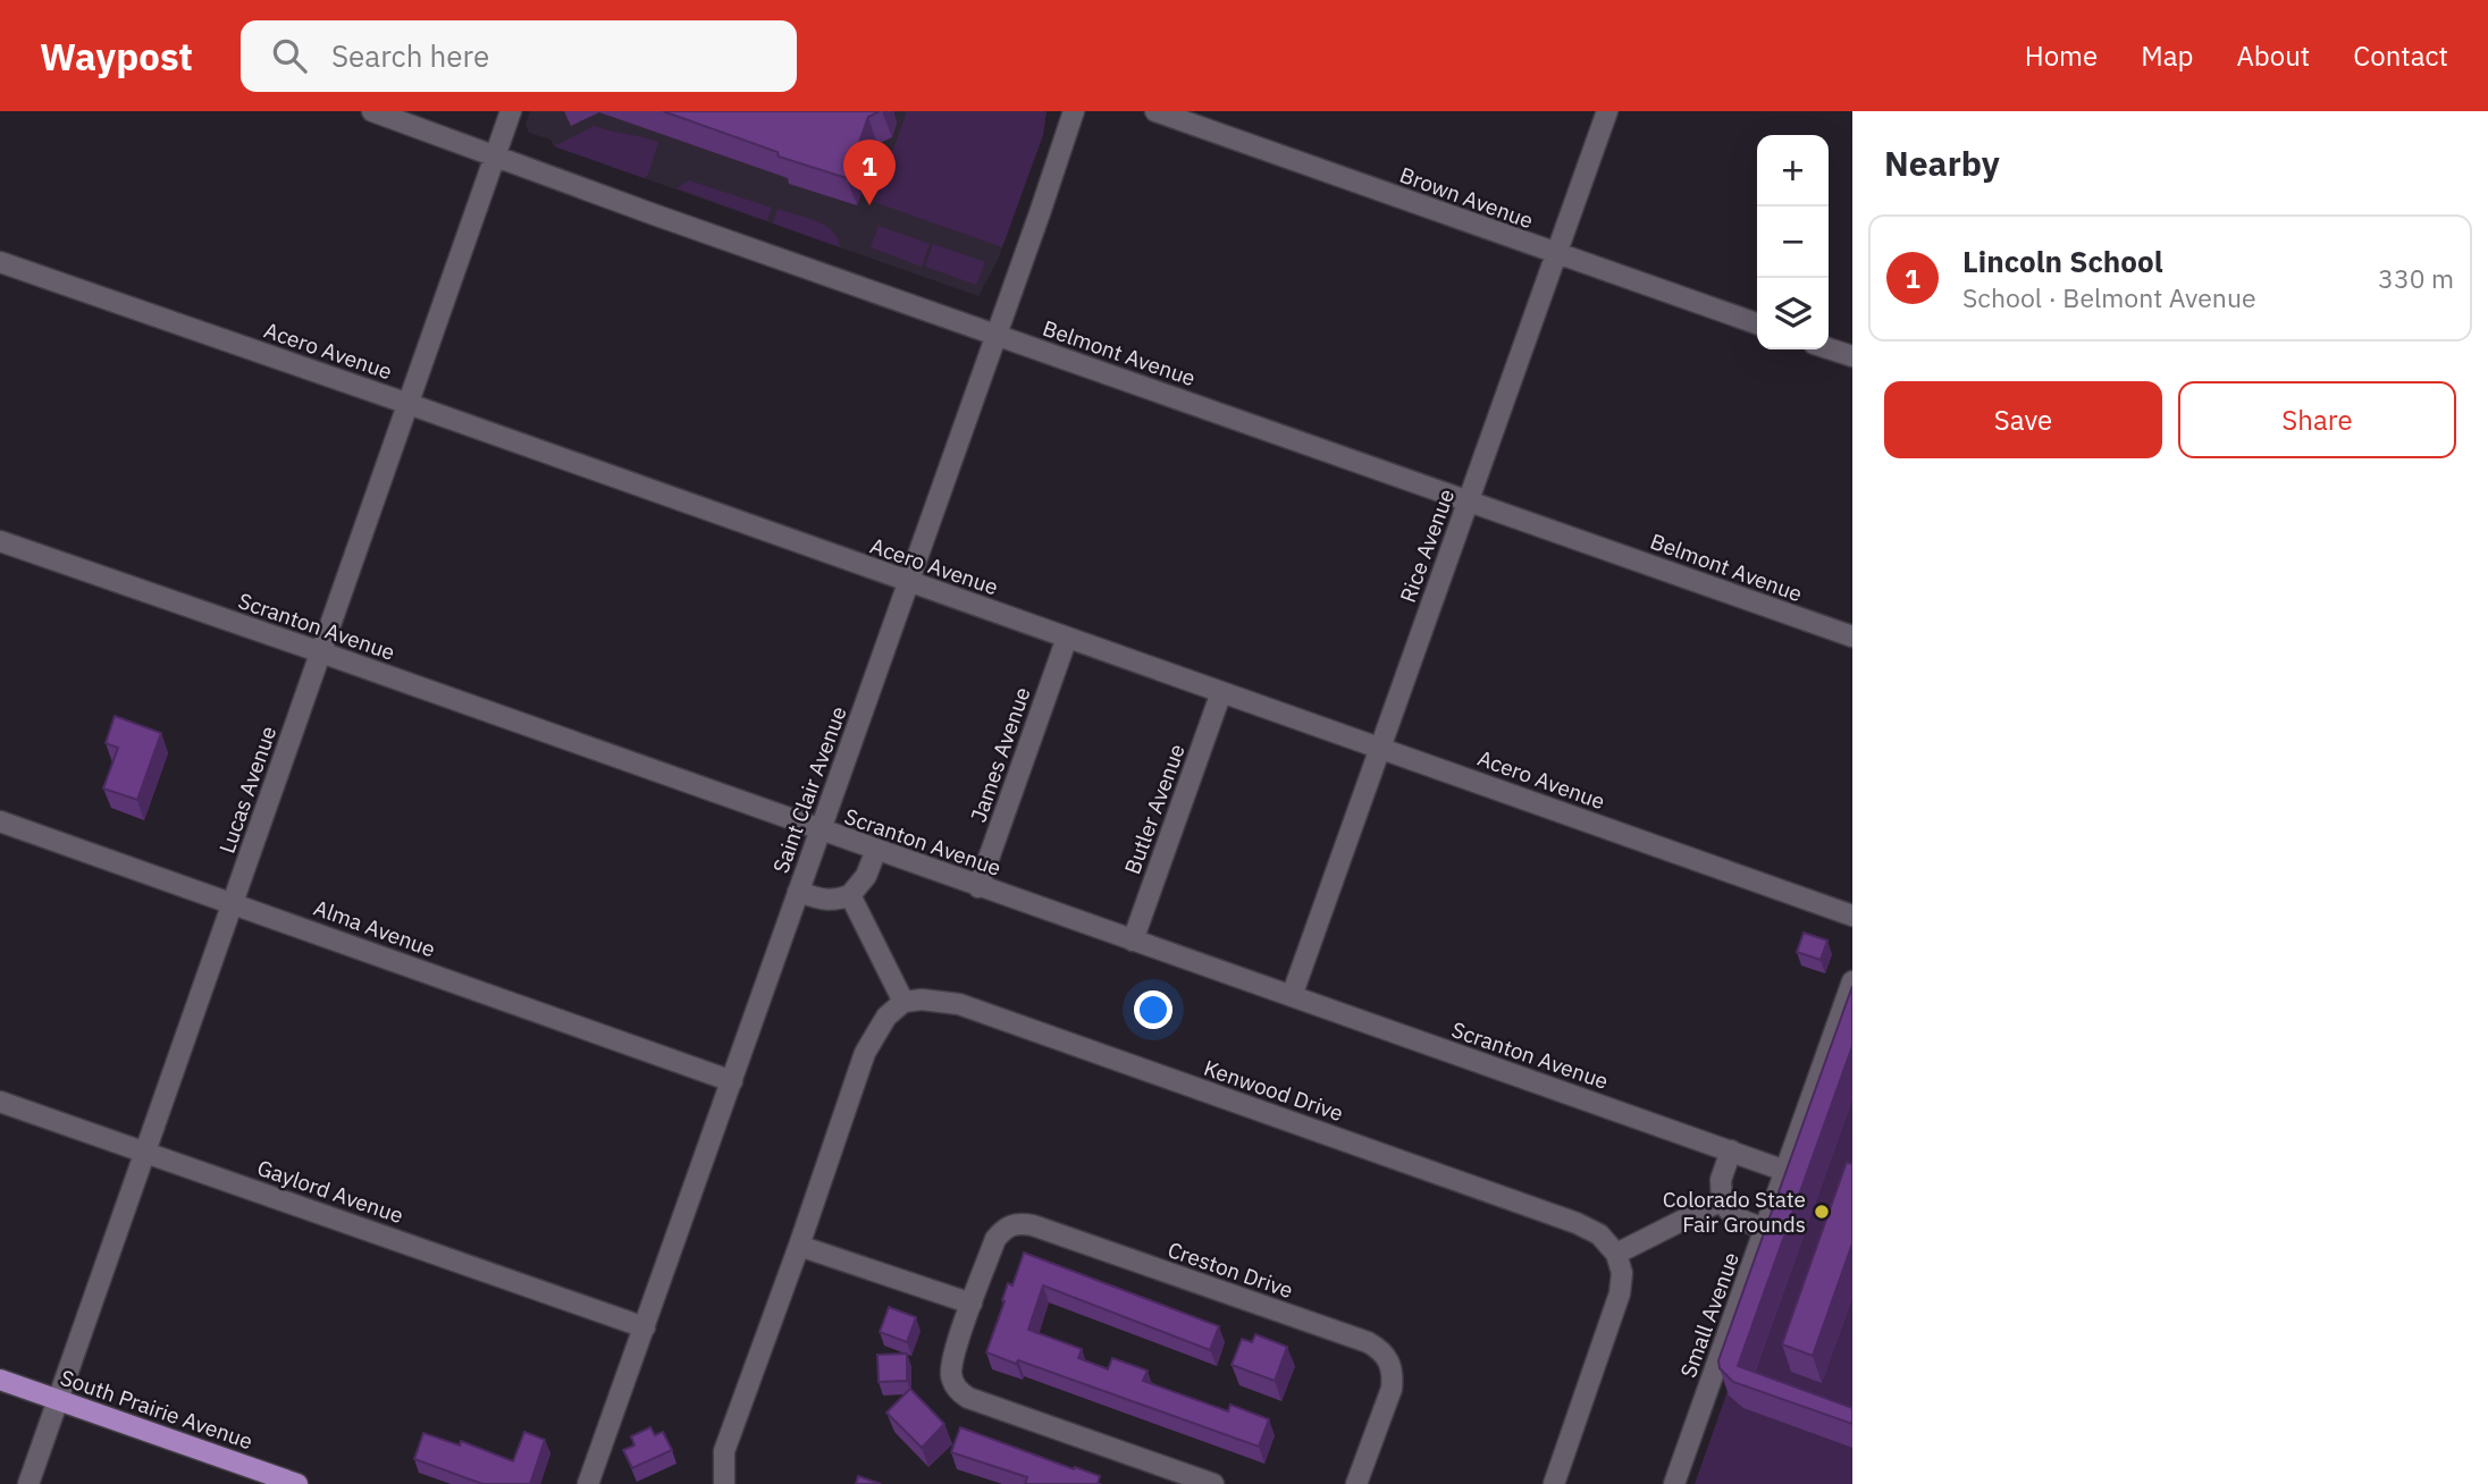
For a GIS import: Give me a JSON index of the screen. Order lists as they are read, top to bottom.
{
  "streets": {
    "main road": ["South Prairie Avenue"],
    "street": [
      "Brown Avenue",
      "Acero Avenue",
      "Belmont Avenue",
      "Rice Avenue",
      "Scranton Avenue",
      "James Avenue",
      "Lucas Avenue",
      "Saint Clair Avenue",
      "Butler Avenue",
      "Alma Avenue",
      "Kenwood Drive",
      "Gaylord Avenue",
      "Creston Drive",
      "Small Avenue"
    ]
  },
  "crossings": [
    ["Brown Avenue", "Rice Avenue"],
    ["Acero Avenue", "Rice Avenue"],
    ["Acero Avenue", "James Avenue"],
    ["Acero Avenue", "Lucas Avenue"],
    ["Acero Avenue", "Saint Clair Avenue"],
    ["Acero Avenue", "Butler Avenue"],
    ["Belmont Avenue", "Rice Avenue"],
    ["Belmont Avenue", "Lucas Avenue"],
    ["Belmont Avenue", "Saint Clair Avenue"],
    ["Rice Avenue", "Scranton Avenue"],
    ["Scranton Avenue", "James Avenue"],
    ["Scranton Avenue", "Lucas Avenue"],
    ["Scranton Avenue", "Saint Clair Avenue"],
    ["Scranton Avenue", "Butler Avenue"],
    ["Scranton Avenue", "Small Avenue"],
    ["Lucas Avenue", "Alma Avenue"],
    ["Lucas Avenue", "Gaylord Avenue"],
    ["Lucas Avenue", "South Prairie Avenue"],
    ["Saint Clair Avenue", "Alma Avenue"],
    ["Saint Clair Avenue", "Gaylord Avenue"]
  ],
  "places": ["Colorado State Fair Grounds"],
  "page": {
    "header": "Waypost",
    "search": "Search here",
    "nav": [
      "Home",
      "Map",
      "About",
      "Contact"
    ],
    "heading": "Nearby",
    "map_buttons": ["+", "−"],
    "pins": "1",
    "list": [
      {
        "mark": "1",
        "name": "Lincoln School",
        "note": "School · Belmont Avenue",
        "value": "330 m"
      }
    ],
    "buttons": ["Save", "Share"]
  }
}
